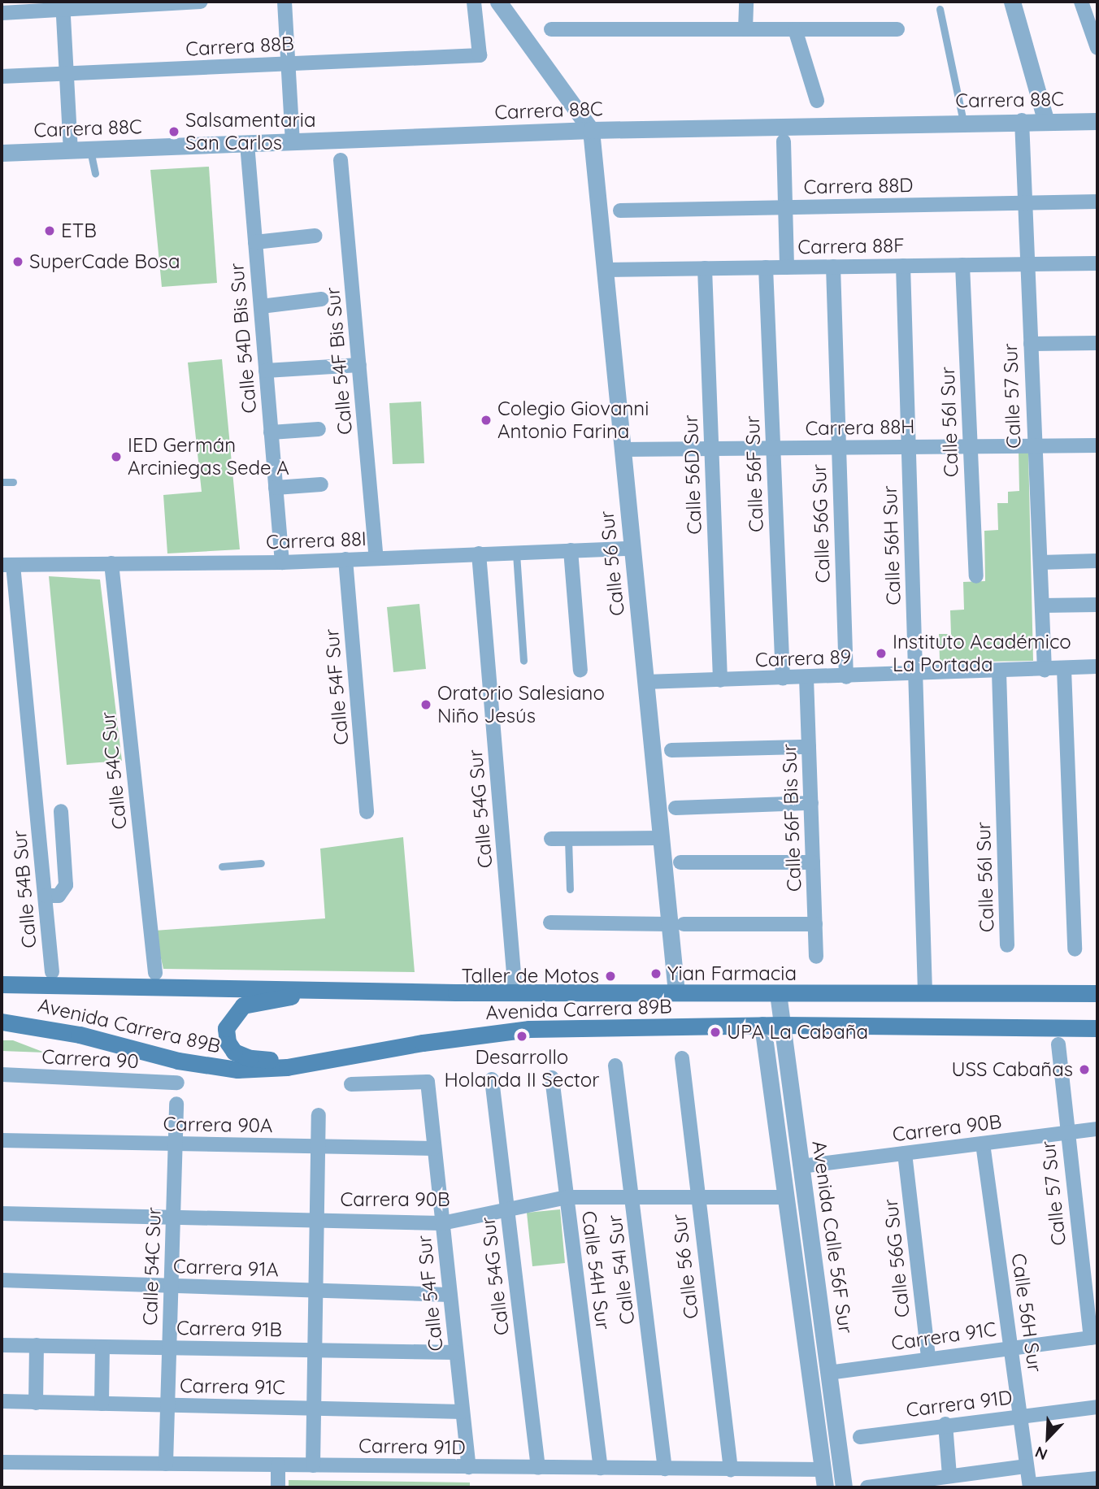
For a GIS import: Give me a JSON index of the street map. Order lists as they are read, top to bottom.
{
  "streets": {
    "main road": ["Avenida Carrera 89B"],
    "street": [
      "Carrera 88B",
      "Carrera 88C",
      "Carrera 88D",
      "Carrera 88F",
      "Calle 54D Bis Sur",
      "Calle 54F Bis Sur",
      "Calle 57 Sur",
      "Calle 56I Sur",
      "Carrera 88H",
      "Calle 56F Sur",
      "Calle 56D Sur",
      "Calle 56G Sur",
      "Carrera 88I",
      "Calle 56H Sur",
      "Calle 56 Sur",
      "Carrera 89",
      "Calle 54F Sur",
      "Calle 54C Sur",
      "Calle 54G Sur",
      "Calle 56F Bis Sur",
      "Calle 54B Sur",
      "Carrera 90",
      "Carrera 90A",
      "Carrera 90B",
      "Avenida Calle 56F Sur",
      "Carrera 91A",
      "Calle 54I Sur",
      "Calle 54H Sur",
      "Carrera 91B",
      "Carrera 91C",
      "Carrera 91D"
    ]
  },
  "crossings": [
    ["Carrera 88C", "Calle 54D Bis Sur"],
    ["Carrera 88C", "Calle 57 Sur"],
    ["Carrera 88C", "Calle 56 Sur"],
    ["Carrera 88D", "Calle 57 Sur"],
    ["Carrera 88F", "Calle 57 Sur"],
    ["Carrera 88F", "Calle 56I Sur"],
    ["Carrera 88F", "Calle 56F Sur"],
    ["Carrera 88F", "Calle 56D Sur"],
    ["Carrera 88F", "Calle 56G Sur"],
    ["Carrera 88F", "Calle 56H Sur"],
    ["Carrera 88F", "Calle 56 Sur"],
    ["Calle 54D Bis Sur", "Carrera 88I"],
    ["Calle 54F Bis Sur", "Carrera 88I"],
    ["Calle 57 Sur", "Carrera 88H"],
    ["Calle 57 Sur", "Carrera 89"],
    ["Calle 57 Sur", "Carrera 90B"],
    ["Calle 57 Sur", "Carrera 91C"],
    ["Calle 56I Sur", "Carrera 88H"],
    ["Calle 56I Sur", "Carrera 89"],
    ["Carrera 88H", "Calle 56F Sur"],
    ["Carrera 88H", "Calle 56D Sur"],
    ["Carrera 88H", "Calle 56G Sur"],
    ["Carrera 88H", "Calle 56H Sur"],
    ["Carrera 88H", "Calle 56 Sur"],
    ["Calle 56F Sur", "Carrera 89"],
    ["Calle 56D Sur", "Carrera 89"],
    ["Calle 56G Sur", "Carrera 89"],
    ["Calle 56G Sur", "Carrera 90B"],
    ["Calle 56G Sur", "Carrera 91C"],
    ["Carrera 88I", "Calle 56 Sur"],
    ["Carrera 88I", "Calle 54F Sur"],
    ["Carrera 88I", "Calle 54C Sur"],
    ["Carrera 88I", "Calle 54G Sur"],
    ["Carrera 88I", "Calle 54B Sur"],
    ["Calle 56H Sur", "Carrera 89"],
    ["Calle 56H Sur", "Avenida Carrera 89B"],
    ["Calle 56H Sur", "Carrera 90B"],
    ["Calle 56H Sur", "Carrera 91C"],
    ["Calle 56H Sur", "Carrera 91D"],
    ["Calle 56 Sur", "Carrera 89"],
    ["Calle 56 Sur", "Avenida Carrera 89B"],
    ["Calle 56 Sur", "Carrera 90B"],
    ["Calle 56 Sur", "Carrera 91D"],
    ["Carrera 89", "Calle 56F Bis Sur"],
    ["Calle 54F Sur", "Carrera 90A"],
    ["Calle 54F Sur", "Carrera 90B"],
    ["Calle 54F Sur", "Carrera 91A"],
    ["Calle 54F Sur", "Carrera 91B"],
    ["Calle 54F Sur", "Carrera 91C"],
    ["Calle 54F Sur", "Carrera 91D"],
    ["Calle 54C Sur", "Carrera 90A"],
    ["Calle 54C Sur", "Carrera 90B"],
    ["Calle 54C Sur", "Carrera 91A"],
    ["Calle 54C Sur", "Carrera 91B"],
    ["Calle 54C Sur", "Carrera 91C"],
    ["Calle 54C Sur", "Carrera 91D"],
    ["Calle 54G Sur", "Avenida Carrera 89B"],
    ["Calle 54G Sur", "Carrera 90B"],
    ["Calle 54G Sur", "Carrera 91D"],
    ["Avenida Carrera 89B", "Avenida Calle 56F Sur"],
    ["Carrera 90B", "Avenida Calle 56F Sur"],
    ["Carrera 90B", "Calle 54I Sur"],
    ["Carrera 90B", "Calle 54H Sur"],
    ["Avenida Calle 56F Sur", "Carrera 91C"],
    ["Avenida Calle 56F Sur", "Carrera 91D"],
    ["Calle 54I Sur", "Carrera 91D"],
    ["Calle 54H Sur", "Carrera 91D"]
  ],
  "places": [
    "Salsamentaria San Carlos",
    "ETB",
    "SuperCade Bosa",
    "Colegio Giovanni Antonio Farina",
    "IED Germán Arciniegas Sede A",
    "Instituto Académico La Portada",
    "Oratorio Salesiano Niño Jesús",
    "Yian Farmacia",
    "Taller de Motos",
    "UPA La Cabaña",
    "Desarrollo Holanda II Sector",
    "USS Cabañas"
  ],
  "north": "bottom left"
}
